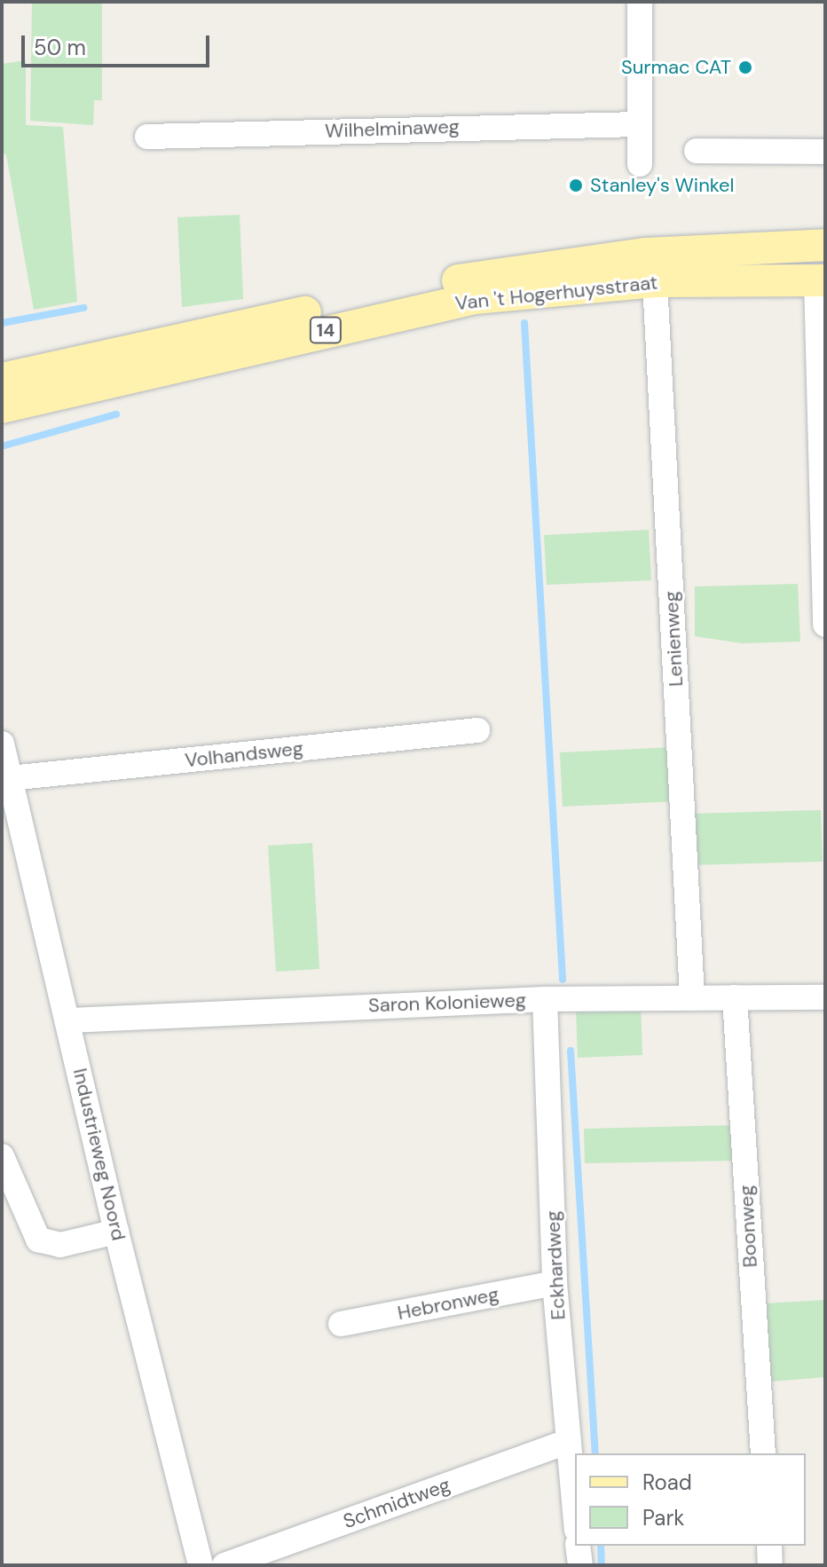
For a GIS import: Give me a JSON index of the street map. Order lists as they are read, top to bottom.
{
  "streets": {
    "main road": ["Van 't Hogerhuysstraat", "14"],
    "street": [
      "Wilhelminaweg",
      "Lenienweg",
      "Volhandsweg",
      "Saron Kolonieweg",
      "Industrieweg Noord",
      "Boonweg",
      "Eckhardweg",
      "Hebronweg",
      "Schmidtweg"
    ]
  },
  "crossings": [
    ["Van 't Hogerhuysstraat", "Lenienweg"],
    ["Lenienweg", "Saron Kolonieweg"],
    ["Volhandsweg", "Industrieweg Noord"],
    ["Saron Kolonieweg", "Industrieweg Noord"],
    ["Saron Kolonieweg", "Boonweg"],
    ["Saron Kolonieweg", "Eckhardweg"],
    ["Eckhardweg", "Hebronweg"],
    ["Eckhardweg", "Schmidtweg"]
  ],
  "places": ["Surmac CAT", "Stanley's Winkel"],
  "legend": ["Road", "Park"],
  "scale_bar": "50 m"
}
